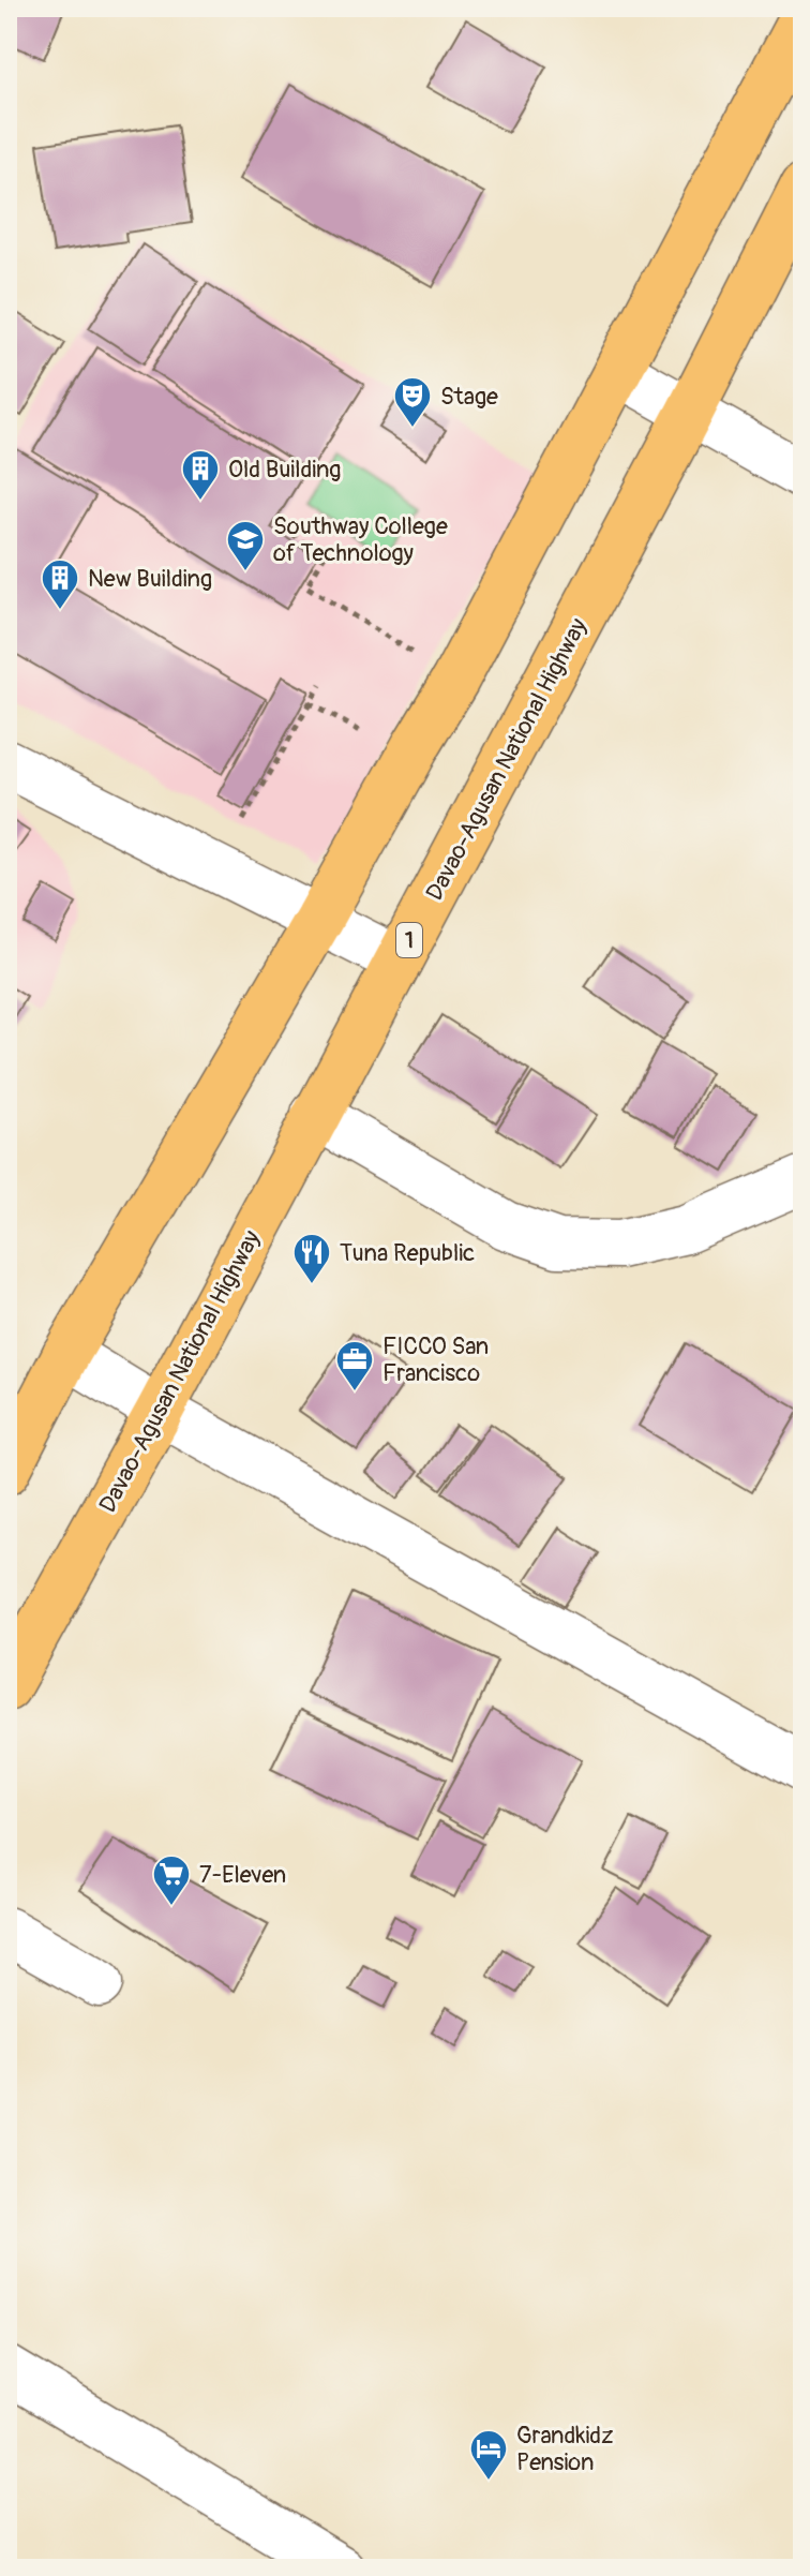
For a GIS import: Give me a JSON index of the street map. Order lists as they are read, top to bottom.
{
  "streets": {
    "highway": ["Davao-Agusan National Highway", "1"]
  },
  "places": {
    "theatre": ["Stage"],
    "building": ["Old Building", "New Building"],
    "school or university": ["Southway College of Technology"],
    "restaurant": ["Tuna Republic"],
    "office": ["FICCO San Francisco"],
    "supermarket": ["7-Eleven"],
    "hotel": ["Grandkidz Pension"]
  }
}
